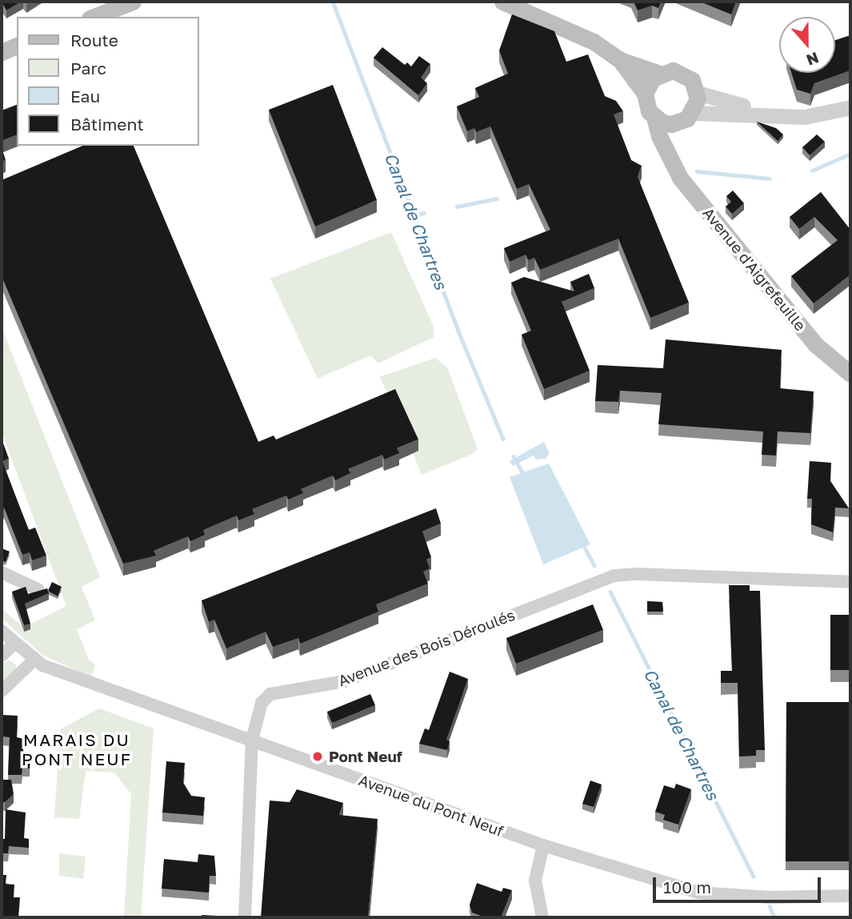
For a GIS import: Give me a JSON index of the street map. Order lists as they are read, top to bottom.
{
  "streets": {
    "main road": ["Avenue d'Aigrefeuille"],
    "street": ["Avenue des Bois Déroulés", "Avenue du Pont Neuf"]
  },
  "crossings": [
    ["Avenue des Bois Déroulés", "Avenue du Pont Neuf"]
  ],
  "districts": ["MARAIS DU PONT NEUF"],
  "water": ["Canal de Chartres"],
  "places": ["Pont Neuf"],
  "legend": [
    "Route",
    "Parc",
    "Eau",
    "Bâtiment"
  ],
  "scale_bar": "100 m",
  "north": "bottom"
}
